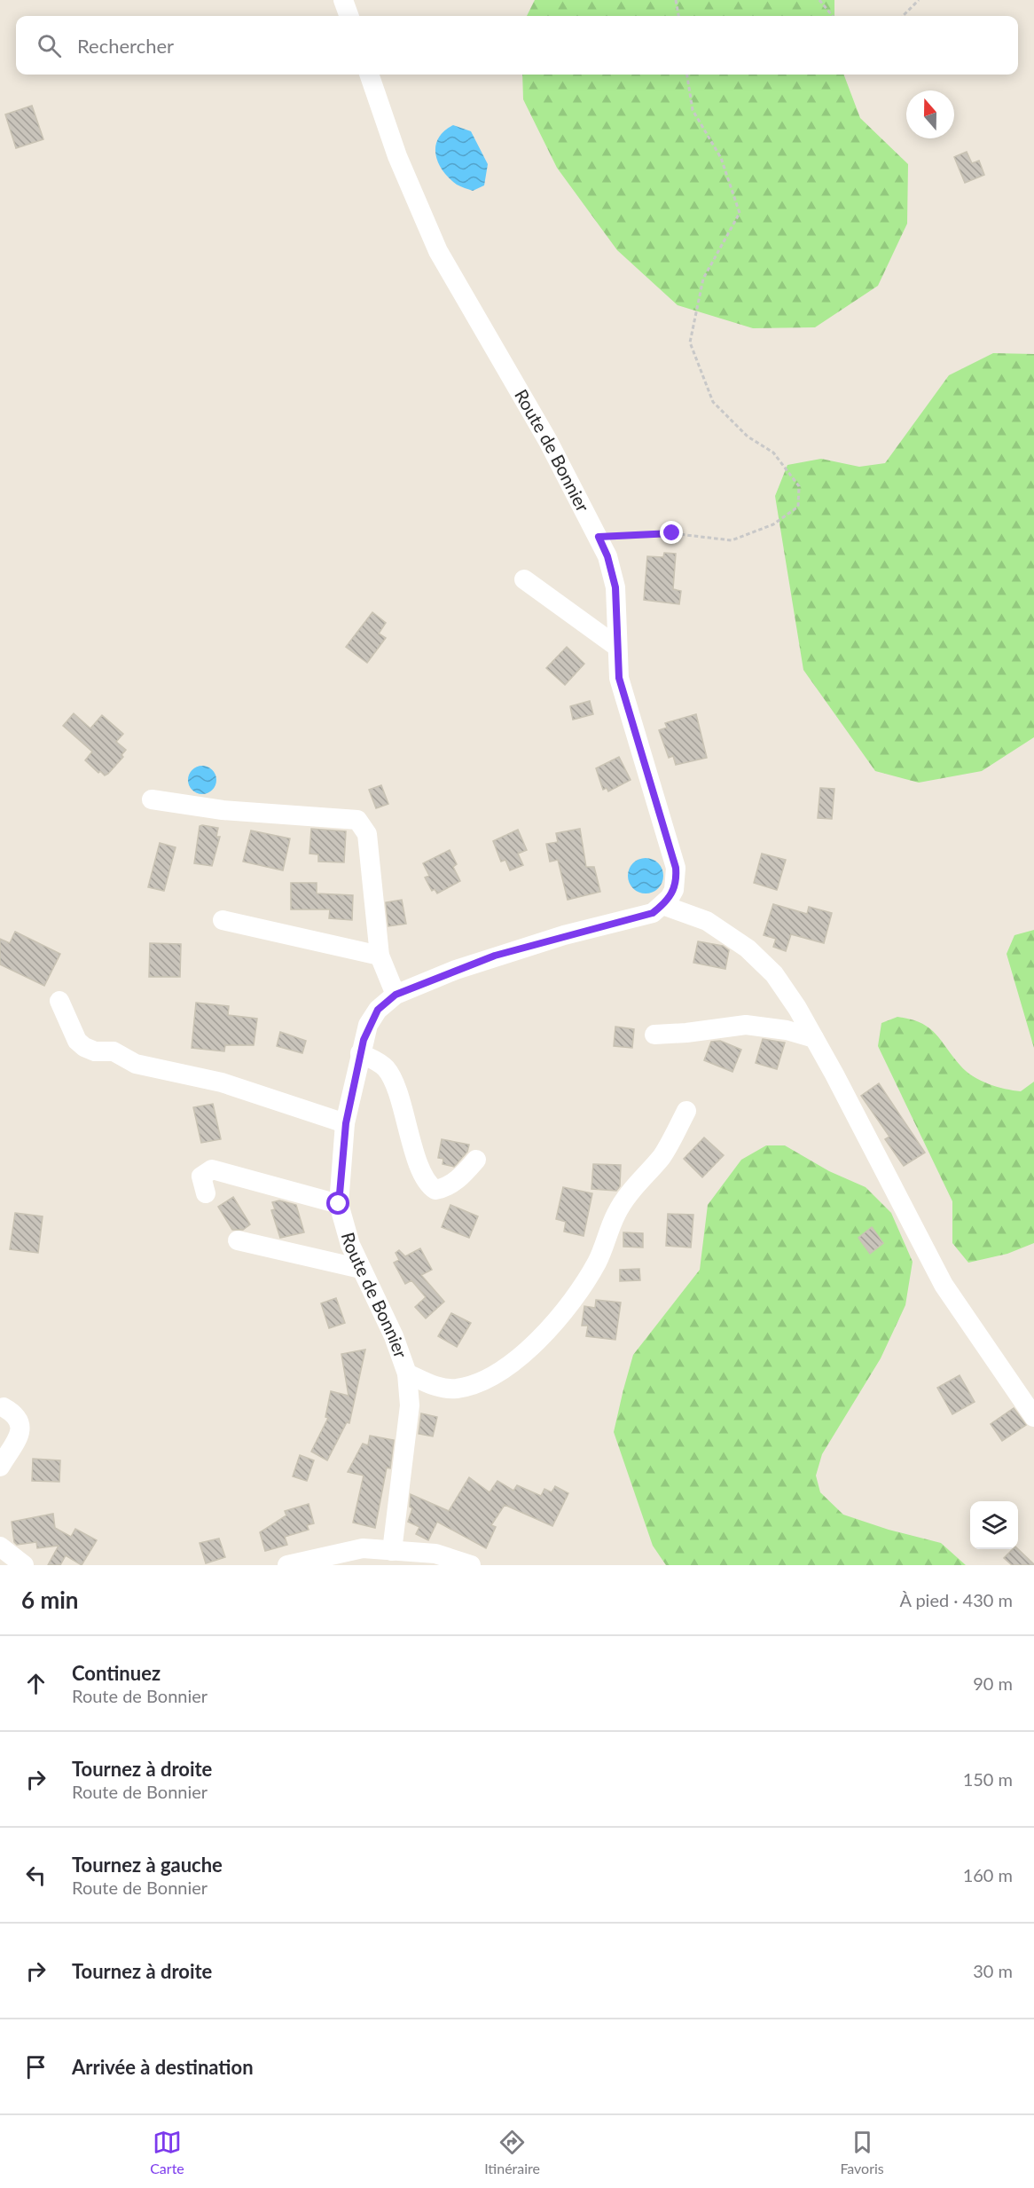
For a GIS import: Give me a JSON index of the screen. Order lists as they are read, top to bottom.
{
  "streets": {
    "street": ["Route de Bonnier"]
  },
  "north": "top",
  "page": {
    "search": "Rechercher",
    "heading": ["6 min", "À pied · 430 m"],
    "list": [
      ["Continuez", "Route de Bonnier", "90 m"],
      ["Tournez à droite", "Route de Bonnier", "150 m"],
      ["Tournez à gauche", "Route de Bonnier", "160 m"],
      ["Tournez à droite", "30 m"],
      "Arrivée à destination"
    ],
    "nav": ["Carte", "Itinéraire", "Favoris"]
  }
}
